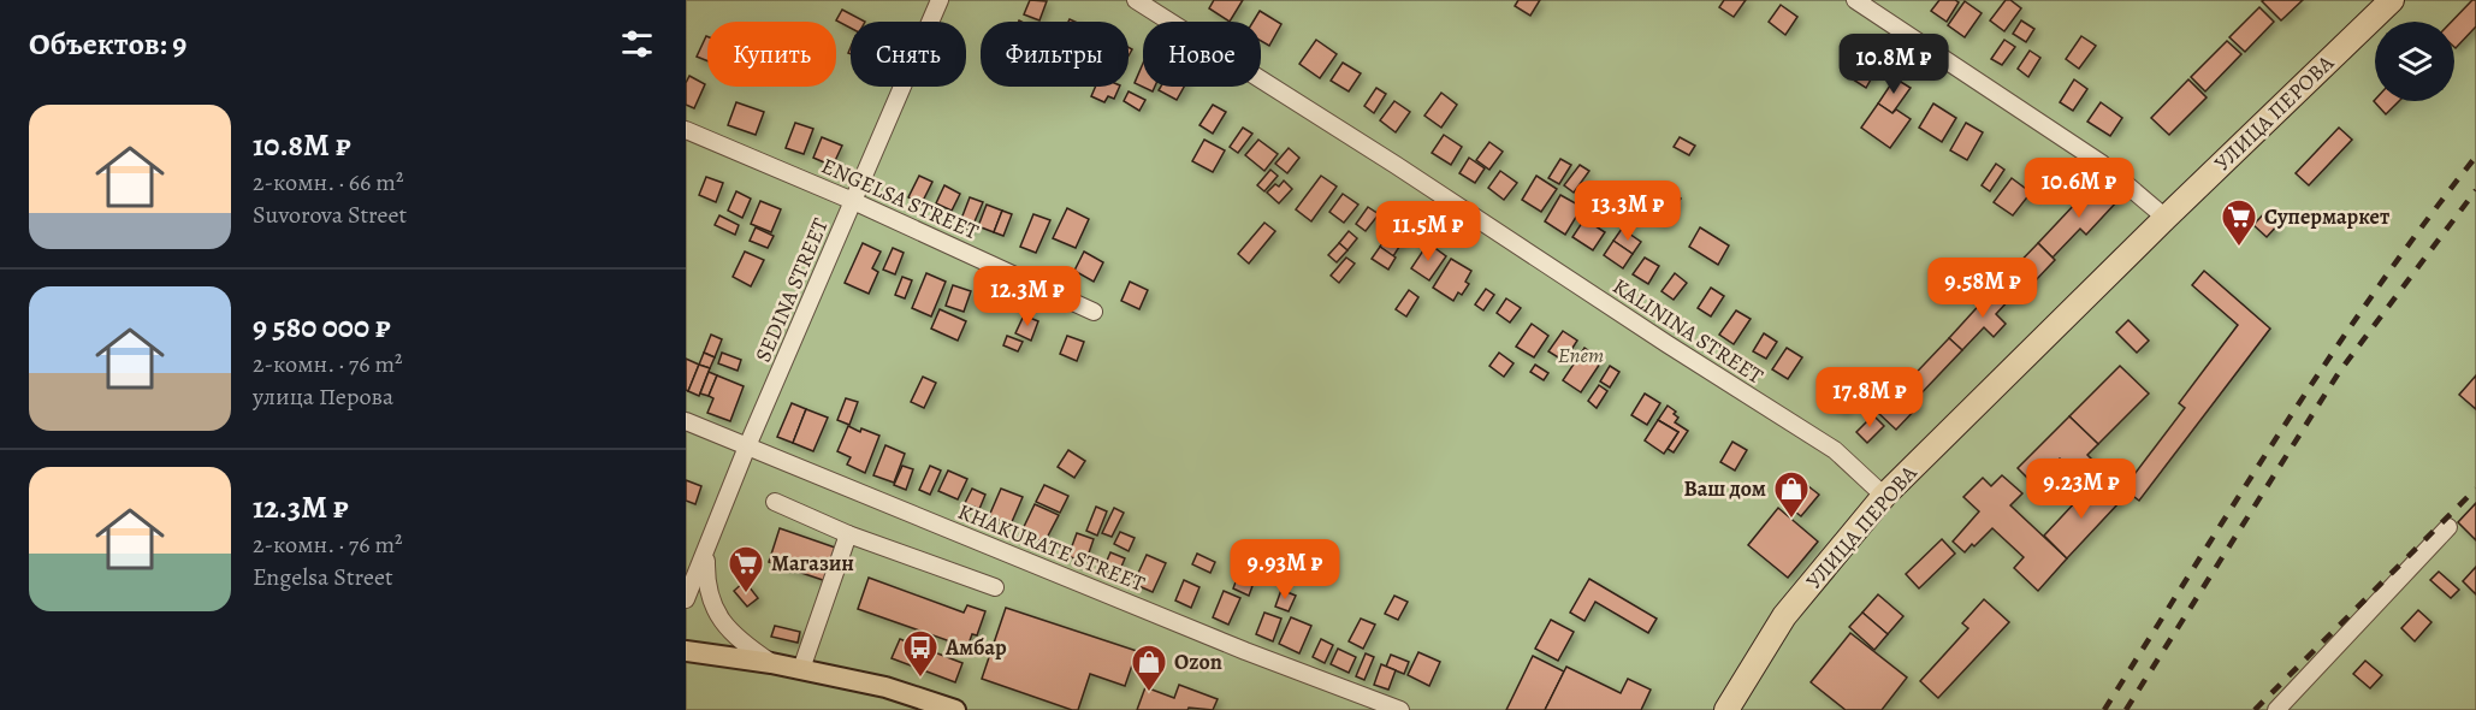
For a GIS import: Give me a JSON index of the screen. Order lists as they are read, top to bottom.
{
  "streets": {
    "highway": ["УЛИЦА ПЕРОВА"],
    "street": [
      "ENGELSA STREET",
      "SEDINA STREET",
      "KALININA STREET",
      "KHAKURATE STREET"
    ]
  },
  "crossings": [
    ["УЛИЦА ПЕРОВА", "KALININA STREET"],
    ["ENGELSA STREET", "SEDINA STREET"],
    ["SEDINA STREET", "KHAKURATE STREET"]
  ],
  "parks": ["Enem"],
  "places": {
    "supermarket": ["Супермаркет", "Магазин"],
    "shop": ["Ваш дом", "Ozon"],
    "bus stop": ["Амбар"]
  },
  "page": {
    "heading": "Объектов: 9",
    "chip": [
      "Купить",
      "Снять",
      "Фильтры",
      "Новое"
    ],
    "price": [
      "10.8M ₽",
      "10.6M ₽",
      "13.3M ₽",
      "11.5M ₽",
      "9.58M ₽",
      "12.3M ₽",
      "17.8M ₽",
      "9.23M ₽",
      "9.93M ₽"
    ],
    "list": [
      {
        "name": "10.8M ₽",
        "note": "2-комн. · 66 m² · Suvorova Street"
      },
      {
        "name": "9 580 000 ₽",
        "note": "2-комн. · 76 m² · улица Перова"
      },
      {
        "name": "12.3M ₽",
        "note": "2-комн. · 76 m² · Engelsa Street"
      }
    ]
  }
}
